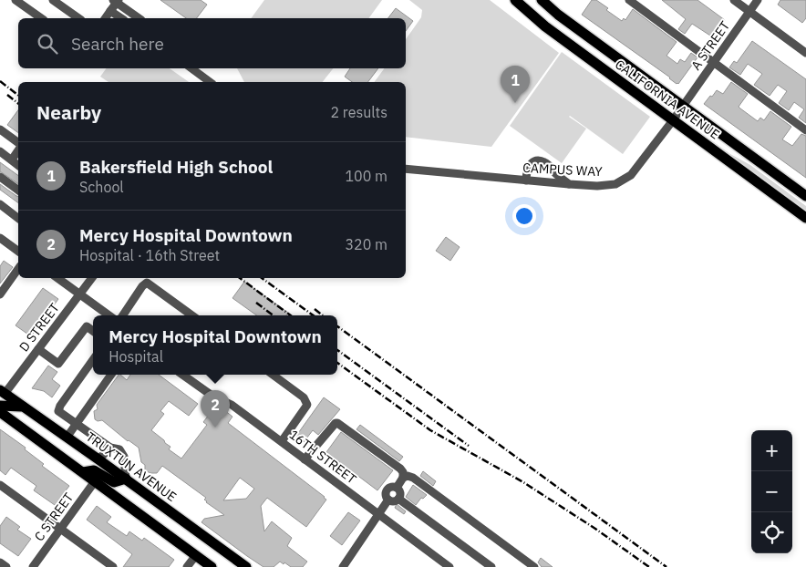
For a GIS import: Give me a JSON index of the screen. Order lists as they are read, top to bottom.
{
  "streets": {
    "main road": ["CALIFORNIA AVENUE", "TRUXTUN AVENUE"],
    "street": [
      "A STREET",
      "CAMPUS WAY",
      "D STREET",
      "16TH STREET",
      "C STREET"
    ]
  },
  "crossings": [
    ["A STREET", "CALIFORNIA AVENUE"],
    ["A STREET", "CAMPUS WAY"],
    ["CALIFORNIA AVENUE", "CAMPUS WAY"],
    ["D STREET", "TRUXTUN AVENUE"]
  ],
  "page": {
    "search": "Search here",
    "pins": ["1", "2"],
    "heading": ["Nearby", "2 results"],
    "list": [
      {
        "mark": "1",
        "name": "Bakersfield High School",
        "note": "School",
        "value": "100 m"
      },
      {
        "mark": "2",
        "name": "Mercy Hospital Downtown",
        "note": "Hospital · 16th Street",
        "value": "320 m"
      }
    ],
    "popup": ["Mercy Hospital Downtown", "Hospital"],
    "map_buttons": ["+", "−"]
  }
}
